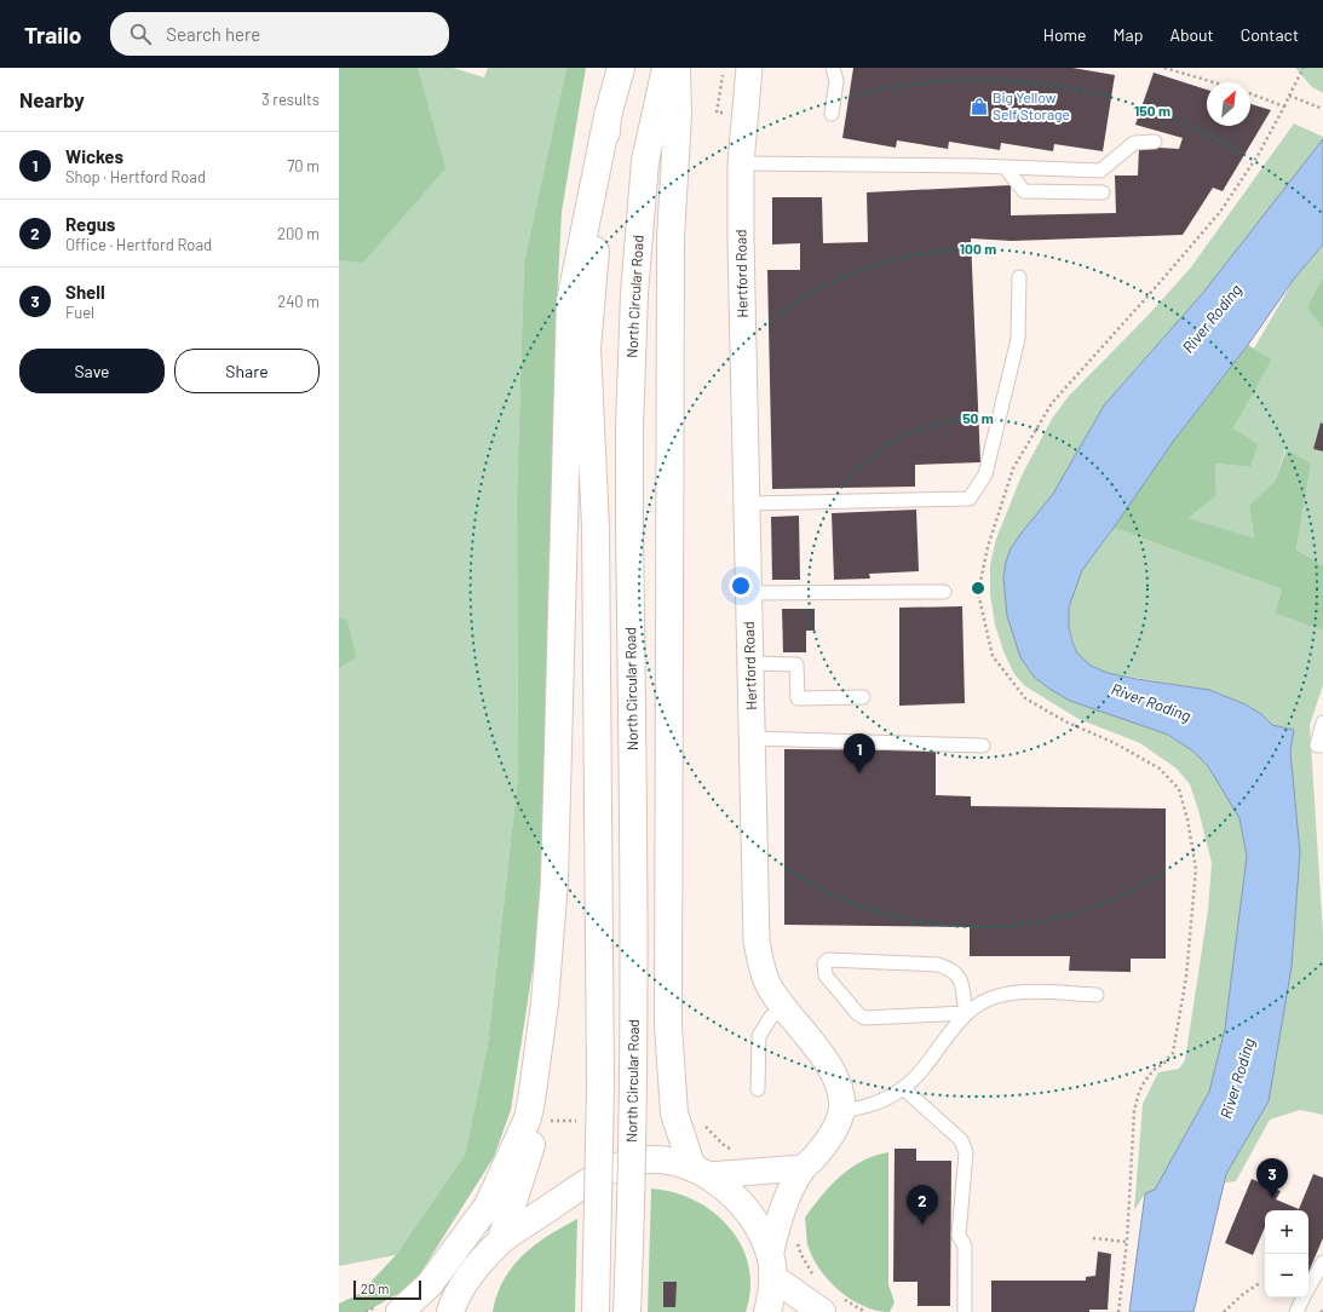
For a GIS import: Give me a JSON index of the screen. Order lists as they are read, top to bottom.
{
  "streets": {
    "main road": ["North Circular Road"],
    "street": ["Hertford Road"]
  },
  "water": ["River Roding"],
  "places": {
    "shop": ["Big Yellow Self Storage"]
  },
  "scale_bar": "20 m",
  "north": "top right",
  "page": {
    "header": "Trailo",
    "search": "Search here",
    "nav": [
      "Home",
      "Map",
      "About",
      "Contact"
    ],
    "heading": ["Nearby", "3 results"],
    "list": [
      {
        "mark": "1",
        "name": "Wickes",
        "note": "Shop · Hertford Road",
        "value": "70 m"
      },
      {
        "mark": "2",
        "name": "Regus",
        "note": "Office · Hertford Road",
        "value": "200 m"
      },
      {
        "mark": "3",
        "name": "Shell",
        "note": "Fuel",
        "value": "240 m"
      }
    ],
    "buttons": ["Save", "Share"],
    "pins": ["1", "3", "2"],
    "map_buttons": ["+", "−"],
    "scale": "20 m"
  },
  "rings": ["150 m", "100 m", "50 m"]
}
